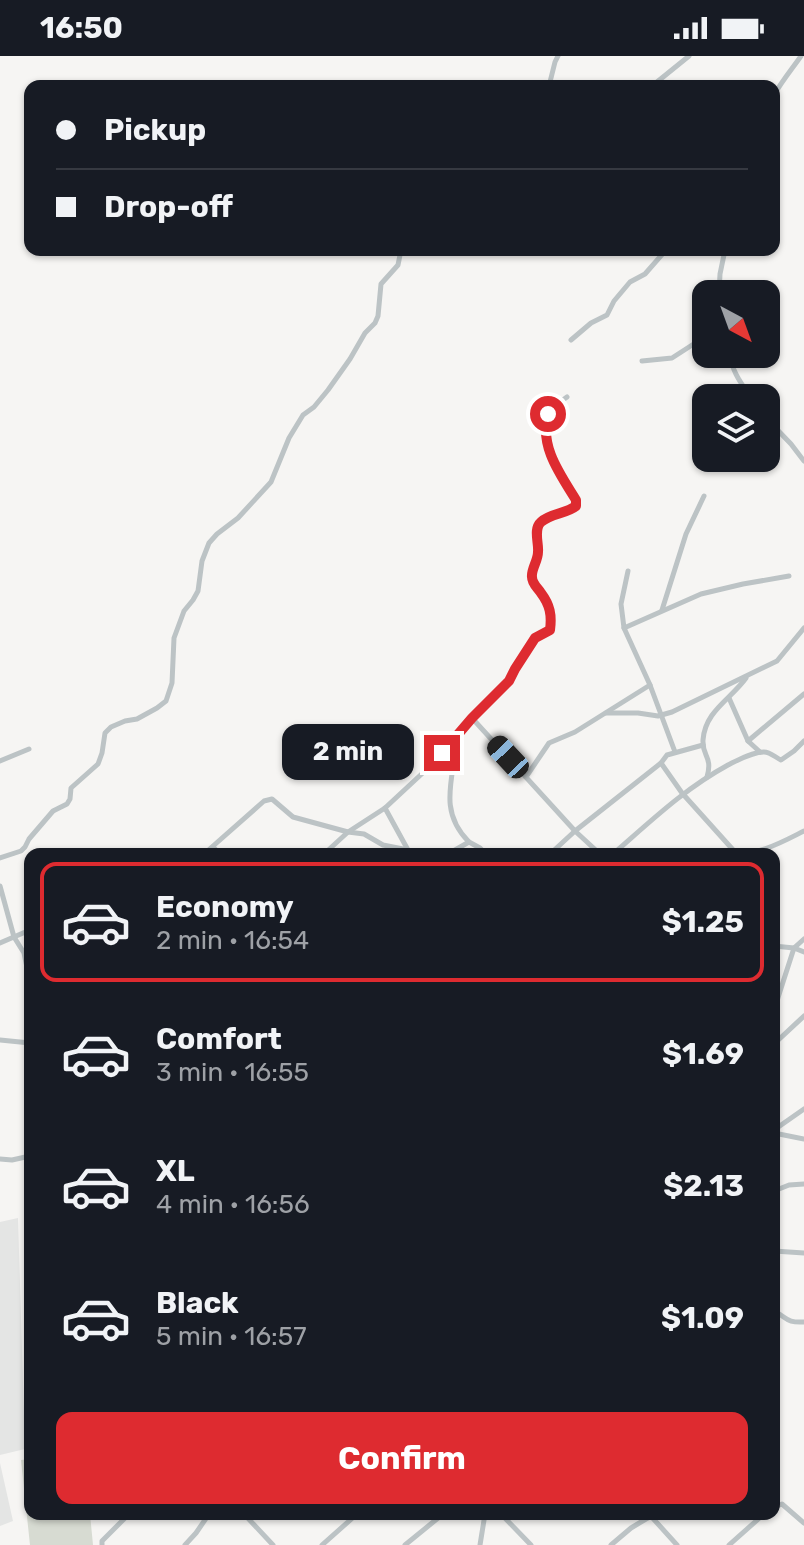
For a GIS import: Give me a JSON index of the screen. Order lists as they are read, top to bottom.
{
  "north": "bottom right",
  "page": {
    "status": "16:50",
    "banner": ["Pickup", "Drop-off"],
    "bubble": "2 min",
    "list": [
      {
        "name": "Economy",
        "note": "2 min · 16:54",
        "value": "$1.25"
      },
      {
        "name": "Comfort",
        "note": "3 min · 16:55",
        "value": "$1.69"
      },
      {
        "name": "XL",
        "note": "4 min · 16:56",
        "value": "$2.13"
      },
      {
        "name": "Black",
        "note": "5 min · 16:57",
        "value": "$1.09"
      }
    ],
    "buttons": "Confirm"
  }
}
